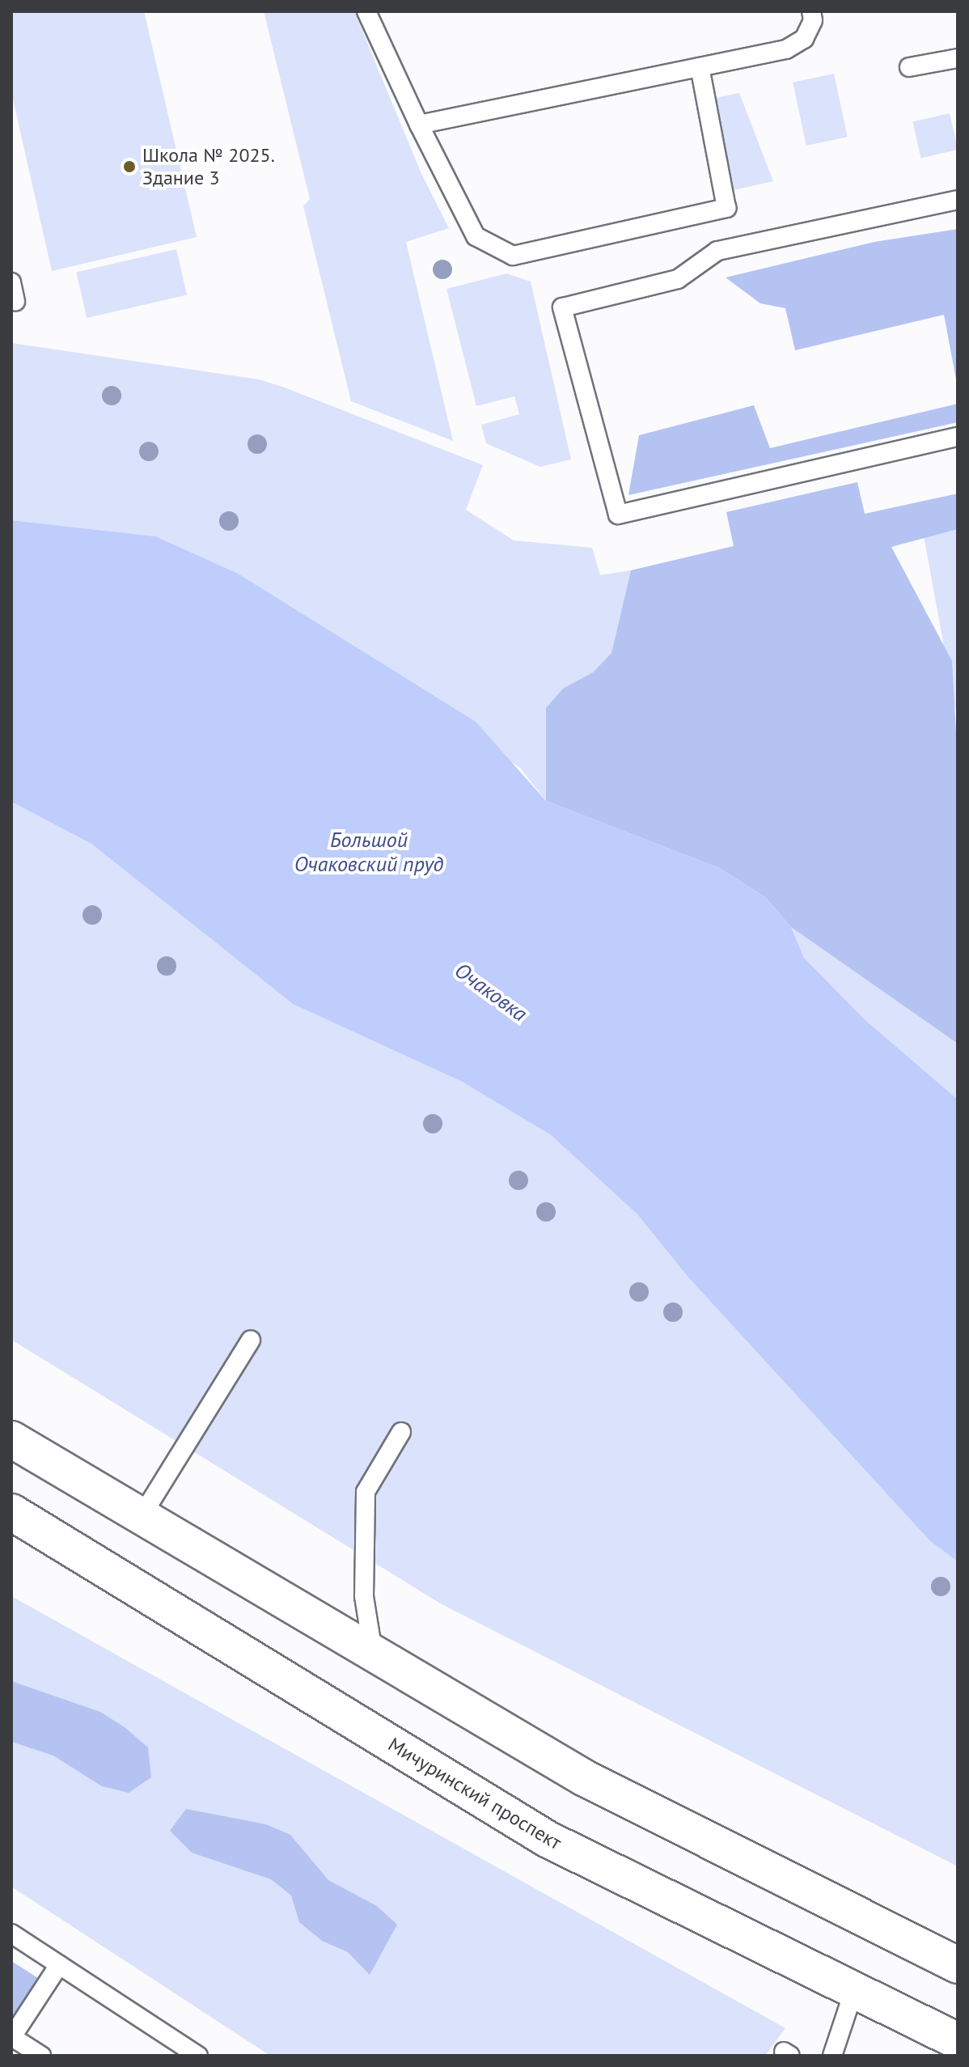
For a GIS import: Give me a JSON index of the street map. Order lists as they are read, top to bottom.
{
  "streets": {
    "main road": ["Мичуринский проспект"]
  },
  "water": ["Большой Очаковский пруд", "Очаковка"],
  "places": ["Школа № 2025. Здание 3"]
}
